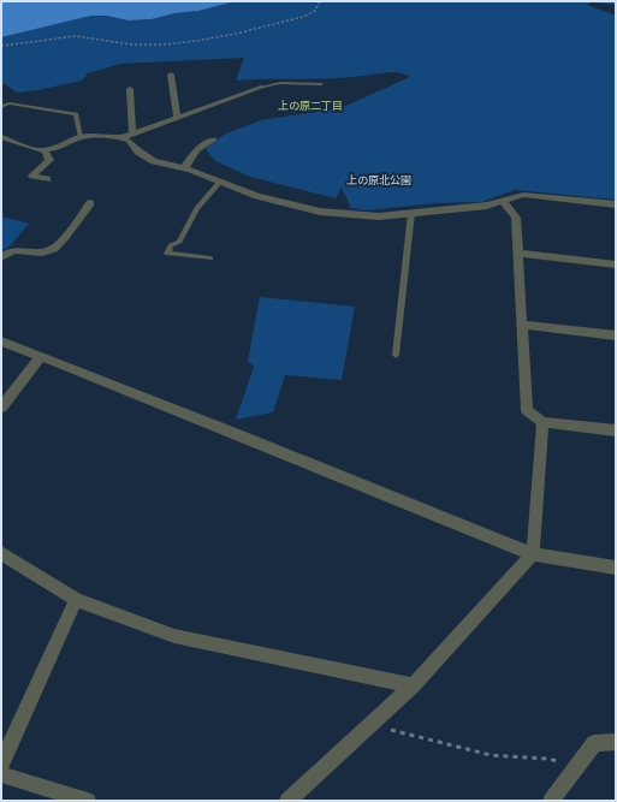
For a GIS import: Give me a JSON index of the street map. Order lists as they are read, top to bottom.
{
  "districts": ["上の原二丁目"],
  "parks": ["上の原北公園"]
}
